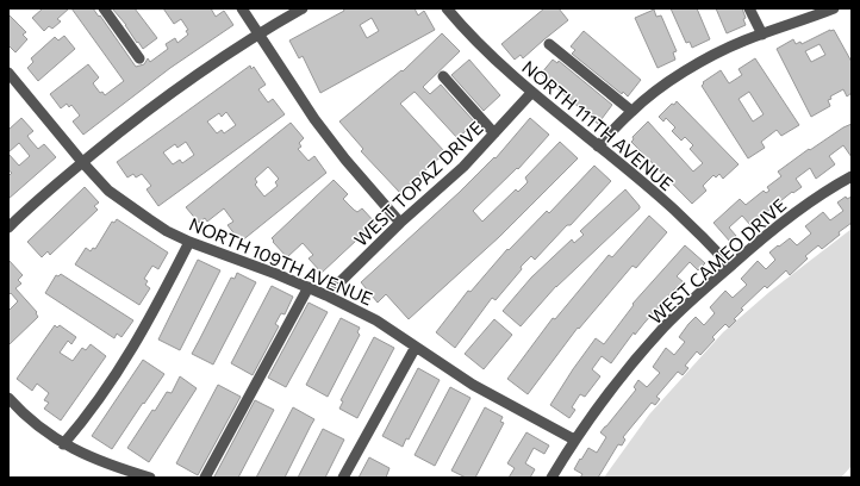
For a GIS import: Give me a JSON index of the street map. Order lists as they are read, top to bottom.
{
  "streets": {
    "street": [
      "NORTH 111TH AVENUE",
      "WEST TOPAZ DRIVE",
      "NORTH 109TH AVENUE",
      "WEST CAMEO DRIVE"
    ]
  },
  "crossings": [
    ["NORTH 111TH AVENUE", "WEST TOPAZ DRIVE"],
    ["NORTH 111TH AVENUE", "WEST CAMEO DRIVE"],
    ["WEST TOPAZ DRIVE", "NORTH 109TH AVENUE"],
    ["NORTH 109TH AVENUE", "WEST CAMEO DRIVE"]
  ]
}
